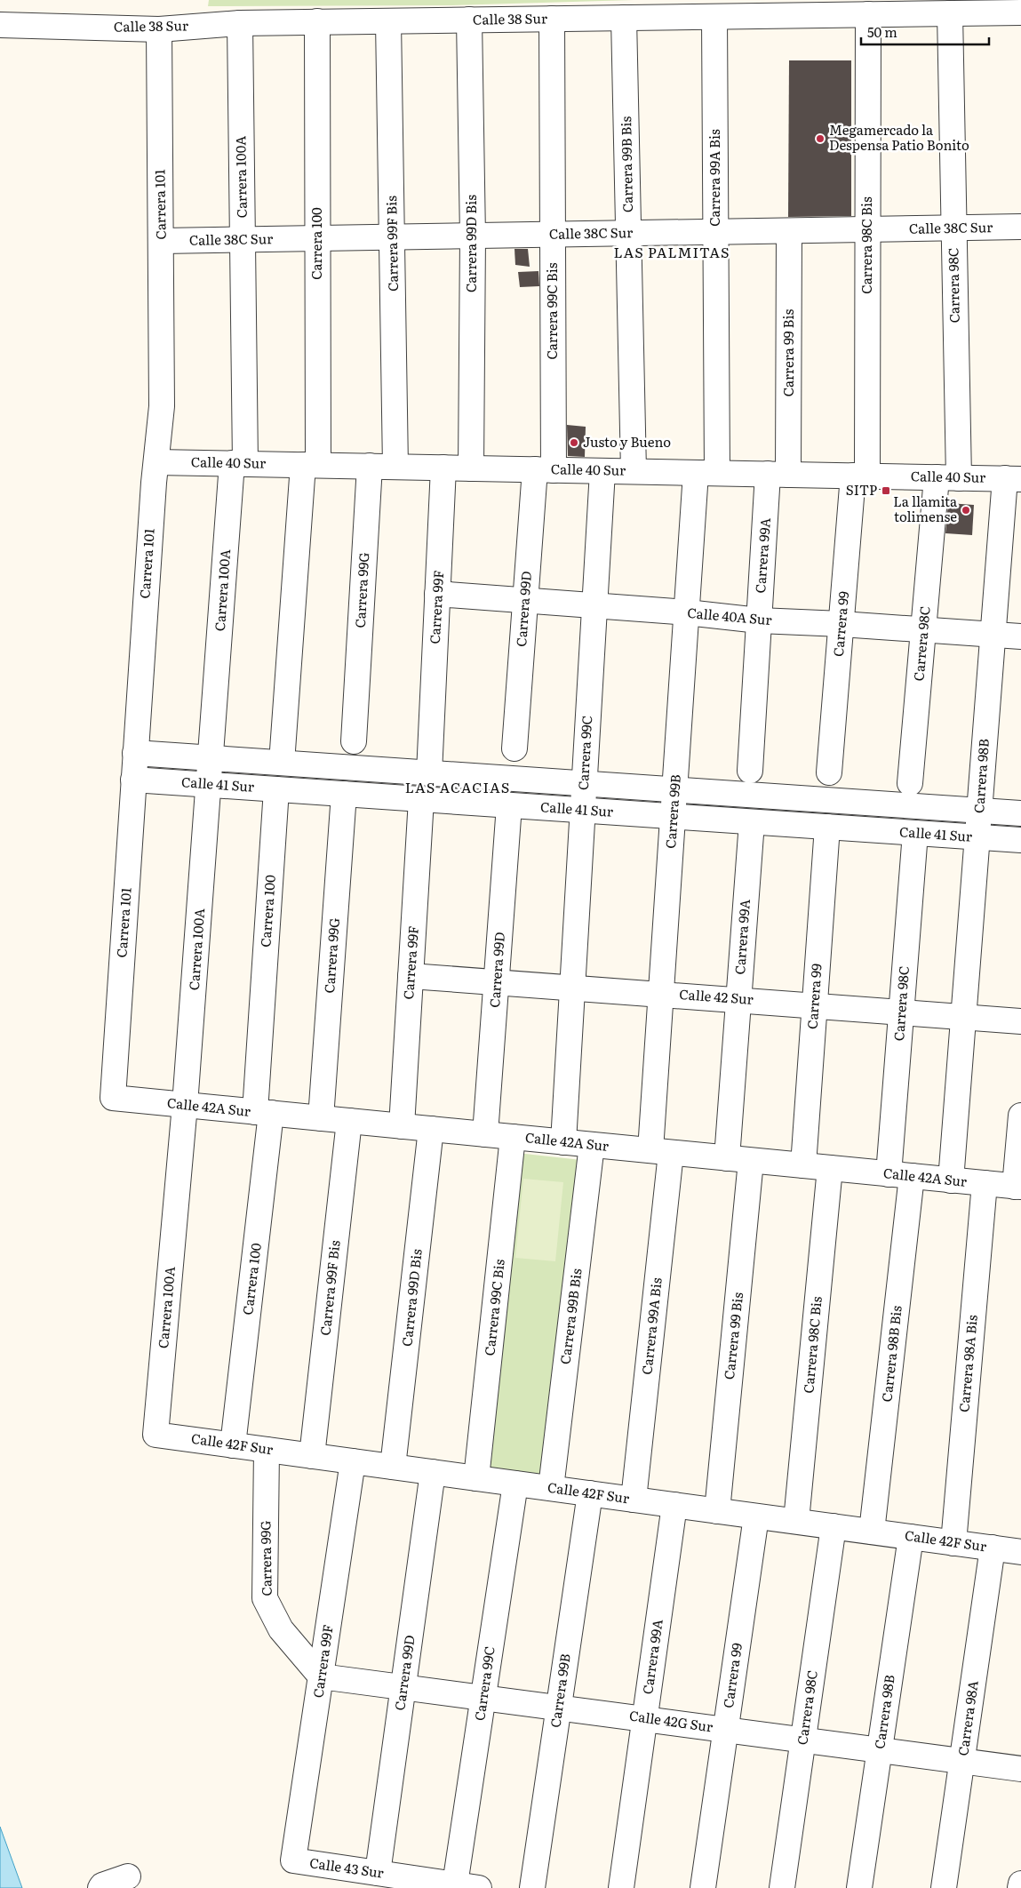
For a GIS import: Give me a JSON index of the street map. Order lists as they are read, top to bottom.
{
  "streets": {
    "street": [
      "Calle 38 Sur",
      "Carrera 99B Bis",
      "Carrera 100A",
      "Carrera 99A Bis",
      "Carrera 101",
      "Calle 38C Sur",
      "Carrera 100",
      "Carrera 99F Bis",
      "Carrera 99D Bis",
      "Carrera 98C Bis",
      "Carrera 98C",
      "Carrera 99C Bis",
      "Carrera 99 Bis",
      "Calle 40 Sur",
      "Carrera 99A",
      "Carrera 99G",
      "Carrera 99F",
      "Carrera 99D",
      "Calle 40A Sur",
      "Carrera 99",
      "Carrera 99C",
      "Carrera 98B",
      "Calle 41 Sur",
      "Carrera 99B",
      "Calle 42 Sur",
      "Calle 42A Sur",
      "Carrera 98B Bis",
      "Carrera 98A Bis",
      "Calle 42F Sur",
      "Carrera 98A",
      "Calle 42G Sur",
      "Calle 43 Sur"
    ]
  },
  "crossings": [
    ["Calle 38 Sur", "Carrera 99B Bis"],
    ["Calle 38 Sur", "Carrera 100A"],
    ["Calle 38 Sur", "Carrera 99A Bis"],
    ["Calle 38 Sur", "Carrera 101"],
    ["Calle 38 Sur", "Carrera 100"],
    ["Calle 38 Sur", "Carrera 99F Bis"],
    ["Calle 38 Sur", "Carrera 99D Bis"],
    ["Calle 38 Sur", "Carrera 98C Bis"],
    ["Calle 38 Sur", "Carrera 98C"],
    ["Calle 38 Sur", "Carrera 99C Bis"],
    ["Carrera 99B Bis", "Calle 38C Sur"],
    ["Carrera 99B Bis", "Calle 40 Sur"],
    ["Carrera 99B Bis", "Calle 42A Sur"],
    ["Carrera 99B Bis", "Calle 42F Sur"],
    ["Carrera 100A", "Calle 38C Sur"],
    ["Carrera 100A", "Calle 40 Sur"],
    ["Carrera 100A", "Calle 41 Sur"],
    ["Carrera 100A", "Calle 42A Sur"],
    ["Carrera 100A", "Calle 42F Sur"],
    ["Carrera 99A Bis", "Calle 38C Sur"],
    ["Carrera 99A Bis", "Calle 40 Sur"],
    ["Carrera 99A Bis", "Carrera 99B"],
    ["Carrera 99A Bis", "Calle 42A Sur"],
    ["Carrera 99A Bis", "Calle 42F Sur"],
    ["Carrera 101", "Calle 38C Sur"],
    ["Carrera 101", "Calle 40 Sur"],
    ["Carrera 101", "Calle 41 Sur"],
    ["Carrera 101", "Calle 42A Sur"],
    ["Calle 38C Sur", "Carrera 100"],
    ["Calle 38C Sur", "Carrera 99F Bis"],
    ["Calle 38C Sur", "Carrera 99D Bis"],
    ["Calle 38C Sur", "Carrera 98C Bis"],
    ["Calle 38C Sur", "Carrera 98C"],
    ["Calle 38C Sur", "Carrera 99C Bis"],
    ["Calle 38C Sur", "Carrera 99 Bis"],
    ["Carrera 100", "Calle 40 Sur"],
    ["Carrera 100", "Calle 41 Sur"],
    ["Carrera 100", "Calle 42A Sur"],
    ["Carrera 100", "Calle 42F Sur"],
    ["Carrera 99F Bis", "Calle 40 Sur"],
    ["Carrera 99F Bis", "Calle 42A Sur"],
    ["Carrera 99F Bis", "Calle 42F Sur"],
    ["Carrera 99D Bis", "Calle 40 Sur"],
    ["Carrera 99D Bis", "Calle 42A Sur"],
    ["Carrera 99D Bis", "Calle 42F Sur"],
    ["Carrera 98C Bis", "Calle 40 Sur"],
    ["Carrera 98C Bis", "Carrera 99"],
    ["Carrera 98C Bis", "Calle 42A Sur"],
    ["Carrera 98C Bis", "Calle 42F Sur"],
    ["Carrera 98C", "Calle 40 Sur"],
    ["Carrera 98C", "Calle 40A Sur"],
    ["Carrera 98C", "Calle 41 Sur"],
    ["Carrera 98C", "Calle 42 Sur"],
    ["Carrera 98C", "Calle 42A Sur"],
    ["Carrera 98C", "Carrera 98B Bis"],
    ["Carrera 98C", "Calle 42F Sur"],
    ["Carrera 98C", "Calle 42G Sur"],
    ["Carrera 99C Bis", "Calle 40 Sur"],
    ["Carrera 99C Bis", "Carrera 99D"],
    ["Carrera 99C Bis", "Calle 42A Sur"],
    ["Carrera 99C Bis", "Calle 42F Sur"],
    ["Carrera 99 Bis", "Calle 40 Sur"],
    ["Carrera 99 Bis", "Carrera 99A"],
    ["Carrera 99 Bis", "Calle 42A Sur"],
    ["Carrera 99 Bis", "Calle 42F Sur"],
    ["Calle 40 Sur", "Carrera 99A"],
    ["Calle 40 Sur", "Carrera 99G"],
    ["Calle 40 Sur", "Carrera 99F"],
    ["Calle 40 Sur", "Carrera 99D"],
    ["Calle 40 Sur", "Carrera 99"],
    ["Calle 40 Sur", "Carrera 99C"],
    ["Calle 40 Sur", "Carrera 98B"],
    ["Calle 40 Sur", "Carrera 99B"],
    ["Carrera 99A", "Calle 40A Sur"],
    ["Carrera 99A", "Calle 41 Sur"],
    ["Carrera 99A", "Calle 42 Sur"],
    ["Carrera 99A", "Calle 42A Sur"],
    ["Carrera 99A", "Calle 42F Sur"],
    ["Carrera 99A", "Calle 42G Sur"],
    ["Carrera 99G", "Carrera 99F"],
    ["Carrera 99G", "Calle 41 Sur"],
    ["Carrera 99G", "Calle 42A Sur"],
    ["Carrera 99G", "Calle 42F Sur"],
    ["Carrera 99G", "Calle 42G Sur"],
    ["Carrera 99F", "Calle 40A Sur"],
    ["Carrera 99F", "Calle 41 Sur"],
    ["Carrera 99F", "Calle 42 Sur"],
    ["Carrera 99F", "Calle 42A Sur"],
    ["Carrera 99F", "Calle 42F Sur"],
    ["Carrera 99F", "Calle 42G Sur"],
    ["Carrera 99F", "Calle 43 Sur"],
    ["Carrera 99D", "Calle 40A Sur"],
    ["Carrera 99D", "Calle 41 Sur"],
    ["Carrera 99D", "Calle 42 Sur"],
    ["Carrera 99D", "Calle 42A Sur"],
    ["Carrera 99D", "Calle 42F Sur"],
    ["Carrera 99D", "Calle 42G Sur"],
    ["Carrera 99D", "Calle 43 Sur"],
    ["Calle 40A Sur", "Carrera 99"],
    ["Calle 40A Sur", "Carrera 99C"],
    ["Calle 40A Sur", "Carrera 98B"],
    ["Calle 40A Sur", "Carrera 99B"],
    ["Carrera 99", "Calle 41 Sur"],
    ["Carrera 99", "Calle 42 Sur"],
    ["Carrera 99", "Calle 42A Sur"],
    ["Carrera 99", "Calle 42F Sur"],
    ["Carrera 99", "Calle 42G Sur"],
    ["Carrera 99C", "Calle 41 Sur"],
    ["Carrera 99C", "Calle 42 Sur"],
    ["Carrera 99C", "Calle 42A Sur"],
    ["Carrera 99C", "Calle 42F Sur"],
    ["Carrera 99C", "Calle 42G Sur"],
    ["Carrera 99C", "Calle 43 Sur"],
    ["Carrera 98B", "Calle 41 Sur"],
    ["Carrera 98B", "Calle 42 Sur"],
    ["Carrera 98B", "Calle 42A Sur"],
    ["Carrera 98B", "Calle 42F Sur"],
    ["Carrera 98B", "Calle 42G Sur"],
    ["Calle 41 Sur", "Carrera 99B"],
    ["Carrera 99B", "Calle 42 Sur"],
    ["Carrera 99B", "Calle 42A Sur"],
    ["Carrera 99B", "Calle 42F Sur"],
    ["Carrera 99B", "Calle 42G Sur"],
    ["Calle 42A Sur", "Carrera 98B Bis"],
    ["Calle 42A Sur", "Carrera 98A Bis"],
    ["Carrera 98B Bis", "Calle 42F Sur"],
    ["Carrera 98A Bis", "Calle 42F Sur"],
    ["Calle 42F Sur", "Carrera 98A"],
    ["Carrera 98A", "Calle 42G Sur"]
  ],
  "districts": ["LAS PALMITAS", "LAS ACACIAS"],
  "places": {
    "other": ["Megamercado la Despensa Patio Bonito", "Justo y Bueno", "La llamita tolimense"],
    "transit": ["SITP"]
  },
  "scale_bar": "50 m"
}
